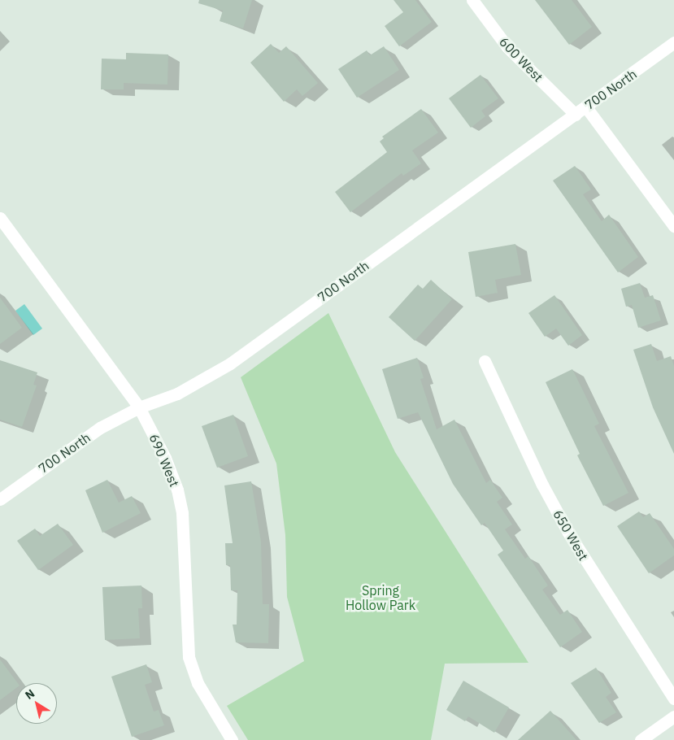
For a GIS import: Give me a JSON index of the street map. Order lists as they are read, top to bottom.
{
  "streets": {
    "street": [
      "600 West",
      "700 North",
      "690 West",
      "650 West"
    ]
  },
  "crossings": [
    ["600 West", "700 North"],
    ["700 North", "690 West"]
  ],
  "parks": ["Spring Hollow Park"],
  "north": "top left"
}
